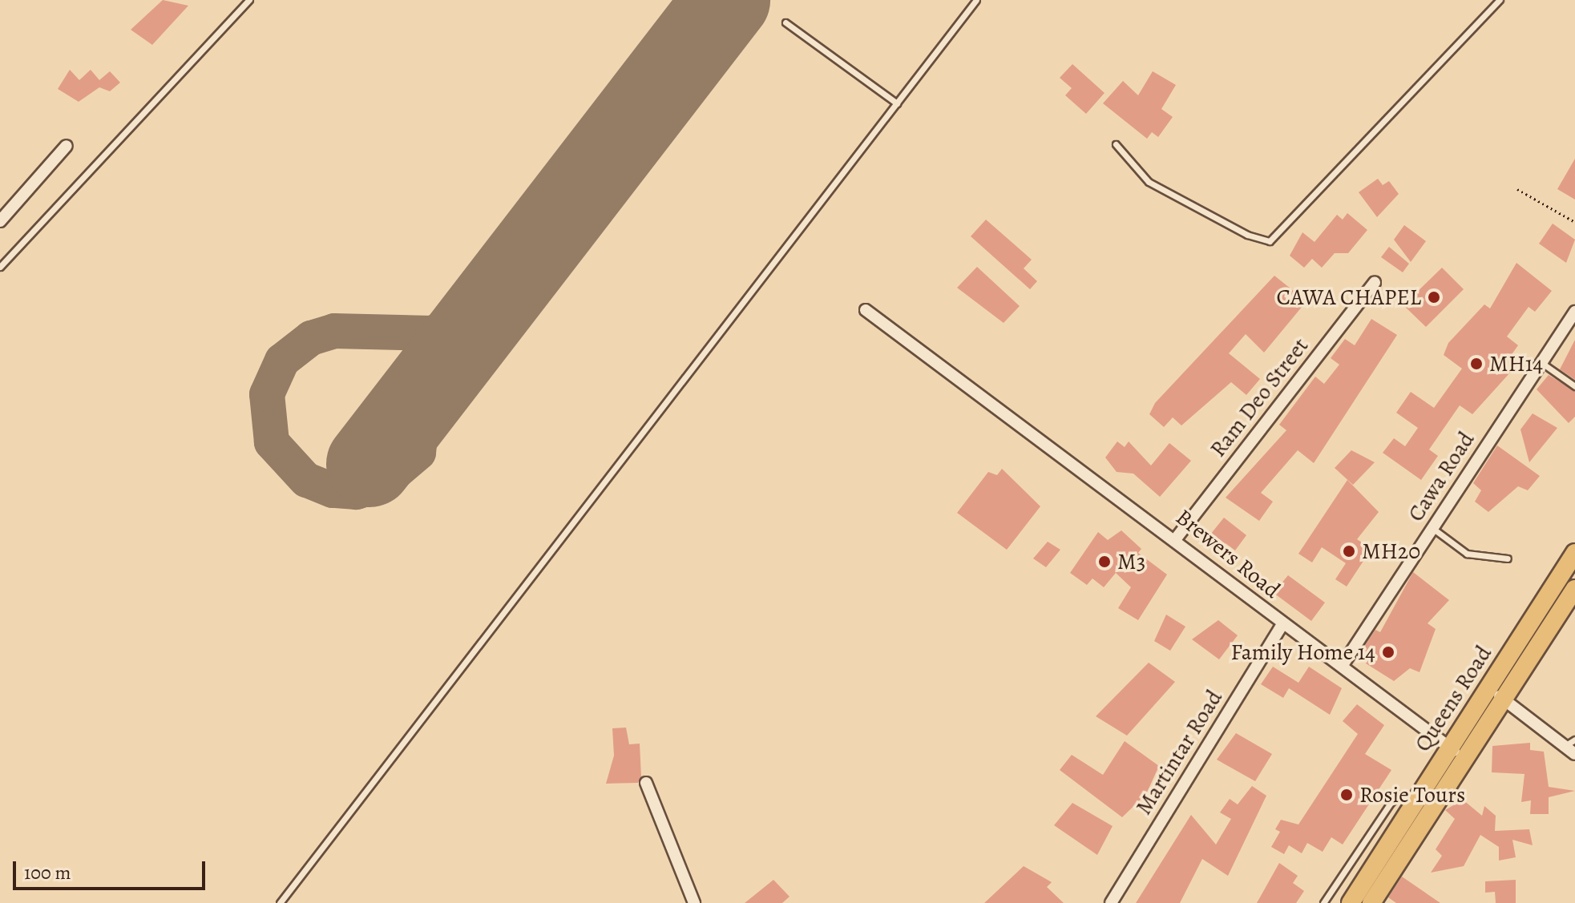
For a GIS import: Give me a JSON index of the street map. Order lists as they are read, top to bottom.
{
  "streets": {
    "main road": ["Queens Road"],
    "street": [
      "Ram Deo Street",
      "Cawa Road",
      "Brewers Road",
      "Martintar Road"
    ]
  },
  "crossings": [
    ["Ram Deo Street", "Brewers Road"],
    ["Cawa Road", "Brewers Road"],
    ["Brewers Road", "Queens Road"],
    ["Brewers Road", "Martintar Road"]
  ],
  "places": [
    "CAWA CHAPEL",
    "MH14",
    "MH20",
    "M3",
    "Family Home 14",
    "Rosie Tours"
  ],
  "scale_bar": "100 m"
}
